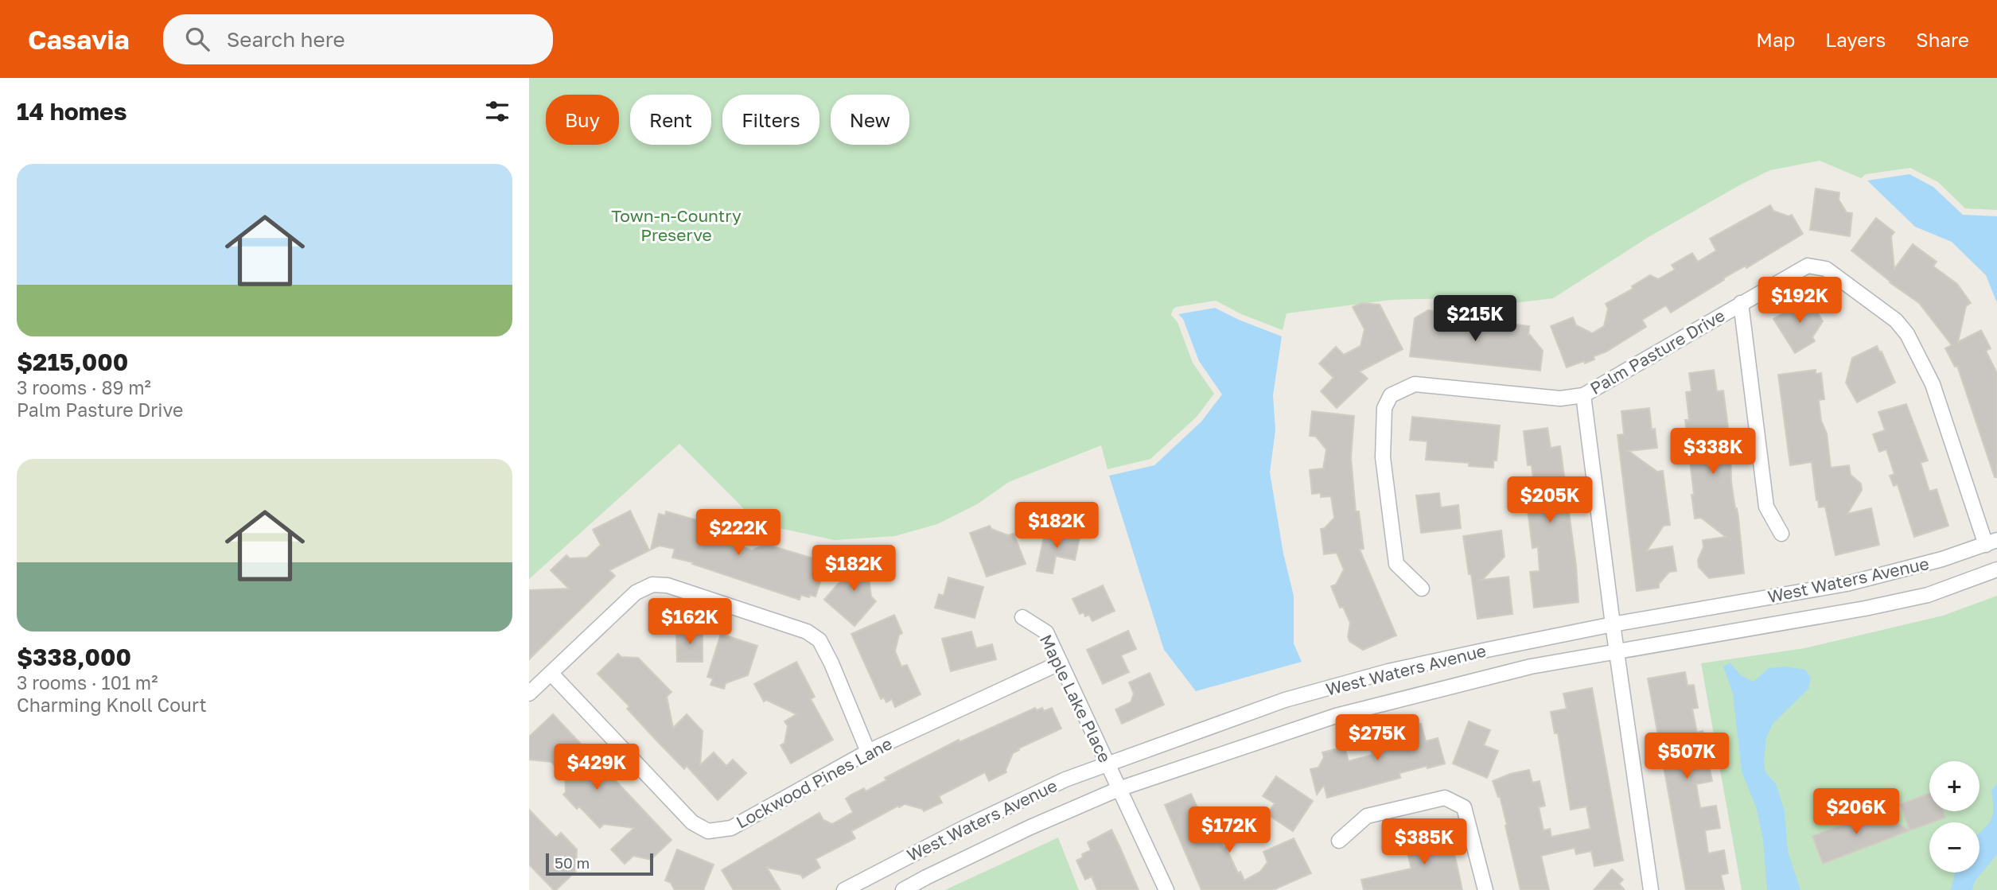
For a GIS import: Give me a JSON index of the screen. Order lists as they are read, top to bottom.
{
  "streets": {
    "street": [
      "Palm Pasture Drive",
      "West Waters Avenue",
      "Maple Lake Place",
      "Lockwood Pines Lane"
    ]
  },
  "crossings": [
    ["Palm Pasture Drive", "West Waters Avenue"],
    ["West Waters Avenue", "Maple Lake Place"],
    ["Maple Lake Place", "Lockwood Pines Lane"]
  ],
  "parks": ["Town-n-Country Preserve"],
  "scale_bar": "50 m",
  "page": {
    "header": "Casavia",
    "search": "Search here",
    "nav": ["Map", "Layers", "Share"],
    "heading": "14 homes",
    "chip": [
      "Buy",
      "Rent",
      "Filters",
      "New"
    ],
    "list": [
      {
        "name": "$215,000",
        "note": "3 rooms · 89 m² · Palm Pasture Drive"
      },
      {
        "name": "$338,000",
        "note": "3 rooms · 101 m² · Charming Knoll Court"
      }
    ],
    "price": [
      "$192K",
      "$215K",
      "$338K",
      "$205K",
      "$182K",
      "$222K",
      "$182K",
      "$162K",
      "$275K",
      "$507K",
      "$429K",
      "$206K",
      "$172K",
      "$385K"
    ],
    "map_buttons": ["+", "−"],
    "scale": "50 m"
  }
}
